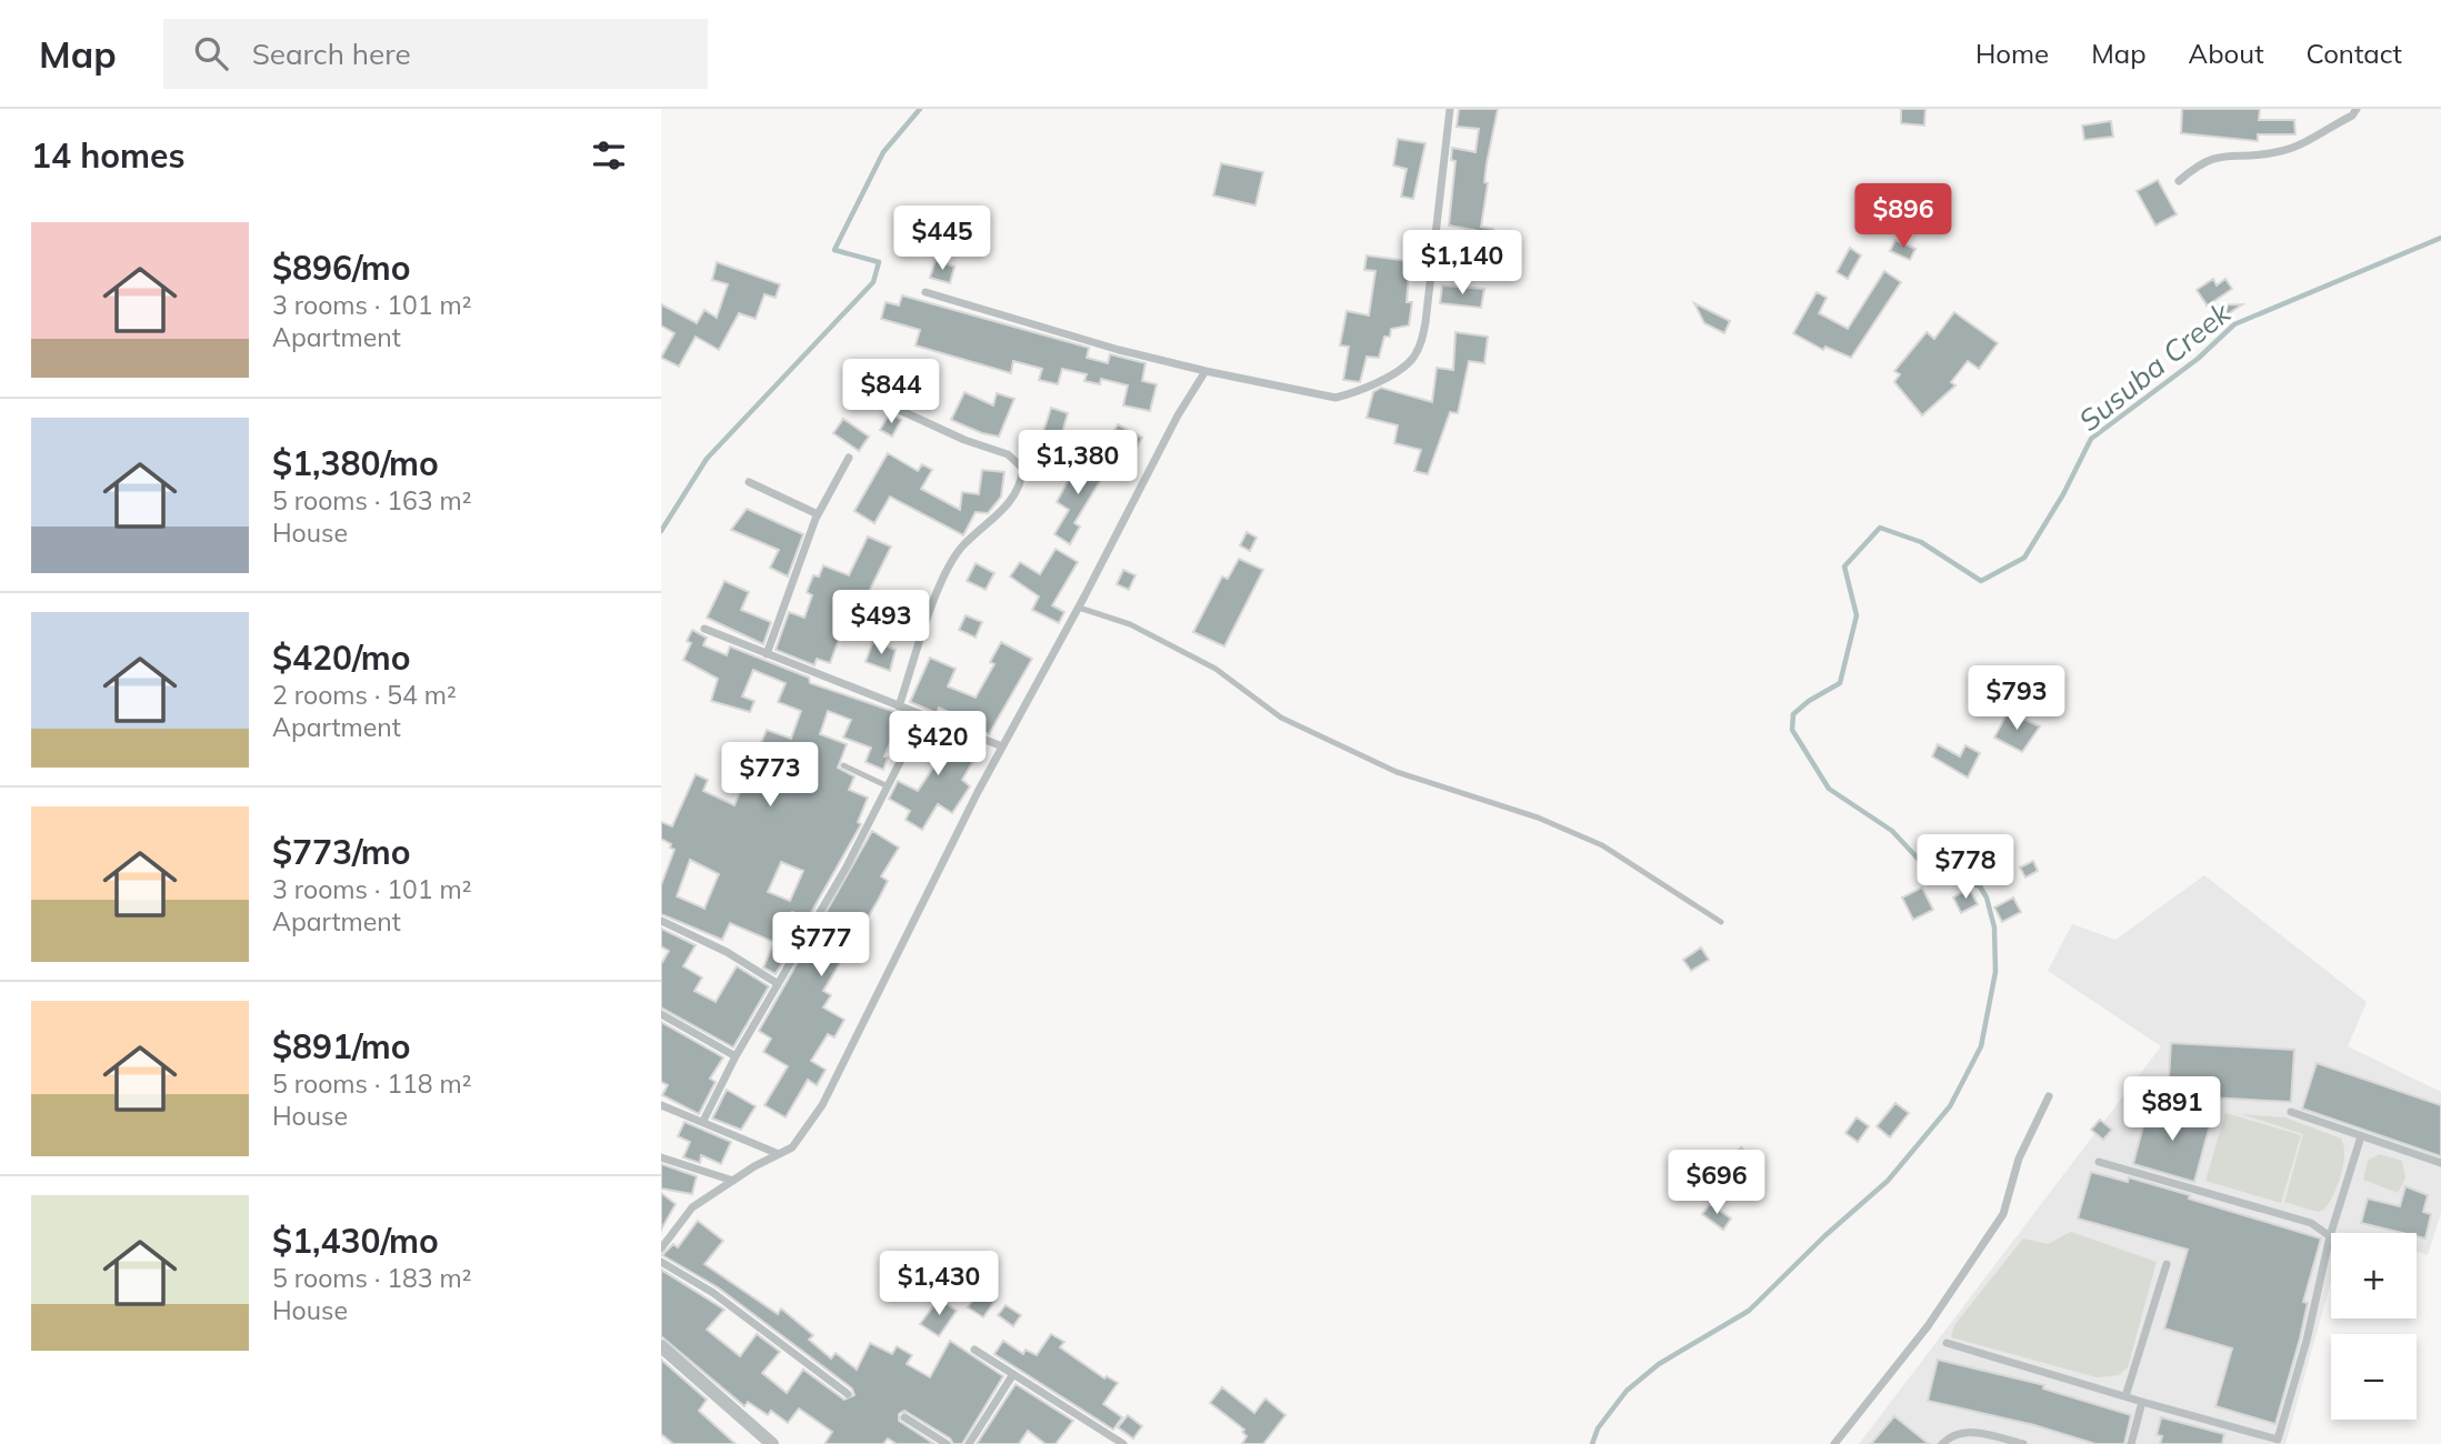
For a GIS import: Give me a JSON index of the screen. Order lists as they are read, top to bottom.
{
  "water": ["Susuba Creek"],
  "page": {
    "header": "Map",
    "search": "Search here",
    "nav": [
      "Home",
      "Map",
      "About",
      "Contact"
    ],
    "heading": "14 homes",
    "price": [
      "$896",
      "$445",
      "$1,140",
      "$844",
      "$1,380",
      "$493",
      "$793",
      "$420",
      "$773",
      "$778",
      "$777",
      "$891",
      "$696",
      "$1,430"
    ],
    "list": [
      {
        "name": "$896/mo",
        "note": "3 rooms · 101 m² · Apartment"
      },
      {
        "name": "$1,380/mo",
        "note": "5 rooms · 163 m² · House"
      },
      {
        "name": "$420/mo",
        "note": "2 rooms · 54 m² · Apartment"
      },
      {
        "name": "$773/mo",
        "note": "3 rooms · 101 m² · Apartment"
      },
      {
        "name": "$891/mo",
        "note": "5 rooms · 118 m² · House"
      },
      {
        "name": "$1,430/mo",
        "note": "5 rooms · 183 m² · House"
      }
    ],
    "map_buttons": ["+", "−"]
  }
}
